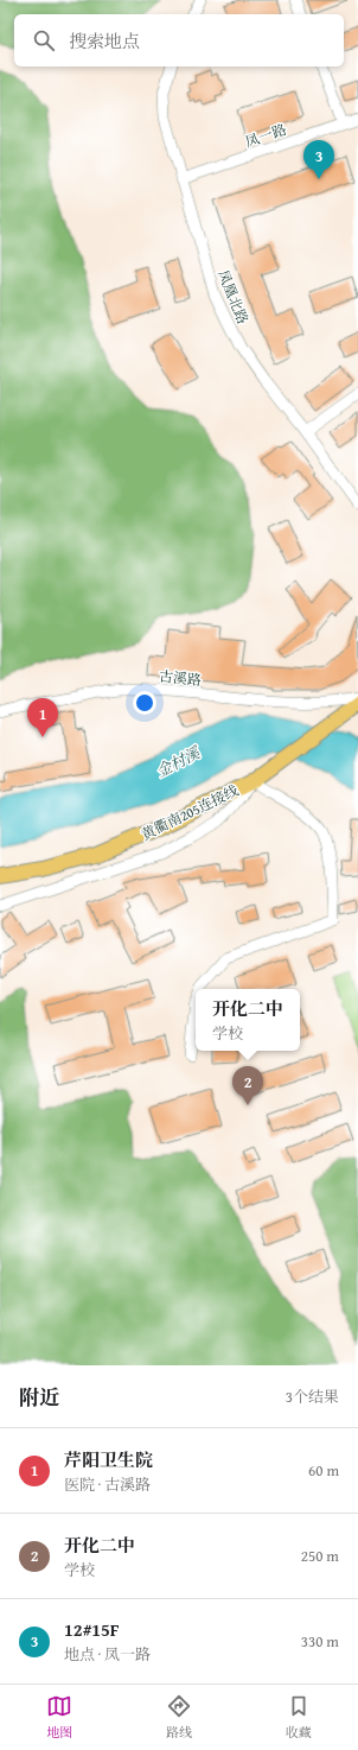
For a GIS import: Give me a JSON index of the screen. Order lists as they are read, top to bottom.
{
  "streets": {
    "main road": ["黄衢南205连接线"],
    "street": ["凤一路", "凤凰北路", "古溪路"]
  },
  "crossings": [
    ["凤一路", "凤凰北路"]
  ],
  "water": ["金村溪"],
  "page": {
    "search": "搜索地点",
    "pins": ["3", "1", "2"],
    "popup": ["开化二中", "学校"],
    "heading": ["附近", "3个结果"],
    "list": [
      {
        "mark": "1",
        "name": "芹阳卫生院",
        "note": "医院 · 古溪路",
        "value": "60 m"
      },
      {
        "mark": "2",
        "name": "开化二中",
        "note": "学校",
        "value": "250 m"
      },
      {
        "mark": "3",
        "name": "12#15F",
        "note": "地点 · 凤一路",
        "value": "330 m"
      }
    ],
    "nav": ["地图", "路线", "收藏"]
  }
}
